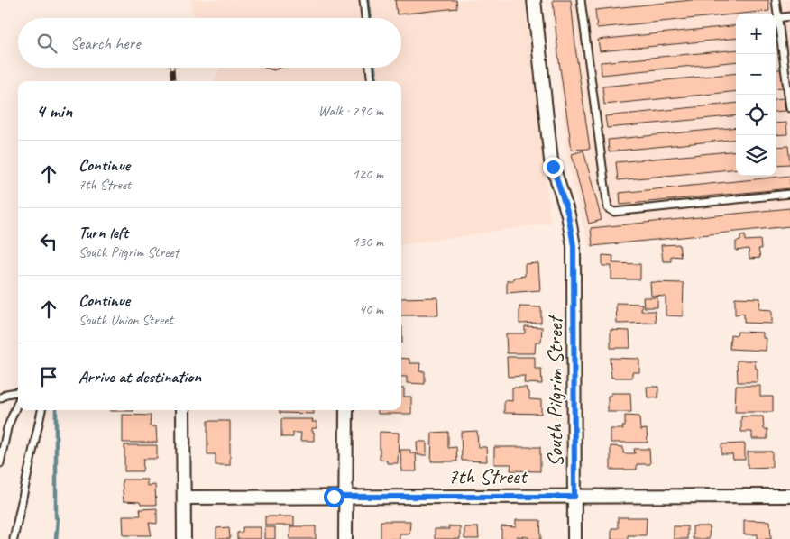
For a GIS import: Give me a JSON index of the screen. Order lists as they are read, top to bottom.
{
  "streets": {
    "street": ["South Pilgrim Street", "7th Street"]
  },
  "crossings": [
    ["South Pilgrim Street", "7th Street"]
  ],
  "page": {
    "map_buttons": ["+", "−"],
    "search": "Search here",
    "heading": ["4 min", "Walk · 290 m"],
    "list": [
      ["Continue", "7th Street", "120 m"],
      ["Turn left", "South Pilgrim Street", "130 m"],
      ["Continue", "South Union Street", "40 m"],
      "Arrive at destination"
    ]
  }
}
